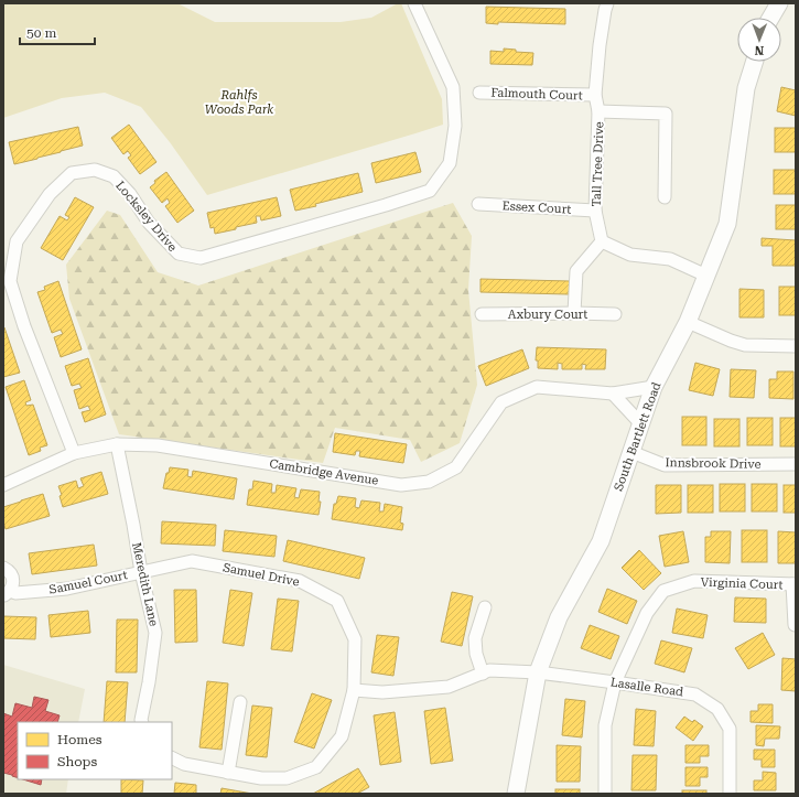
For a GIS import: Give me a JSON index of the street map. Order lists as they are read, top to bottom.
{
  "streets": {
    "main road": ["South Bartlett Road"],
    "street": [
      "Falmouth Court",
      "Tall Tree Drive",
      "Essex Court",
      "Locksley Drive",
      "Axbury Court",
      "Innsbrook Drive",
      "Cambridge Avenue",
      "Samuel Drive",
      "Samuel Court",
      "Virginia Court",
      "Meredith Lane",
      "Lasalle Road"
    ]
  },
  "crossings": [
    ["Falmouth Court", "Tall Tree Drive"],
    ["Tall Tree Drive", "Essex Court"],
    ["Locksley Drive", "Cambridge Avenue"],
    ["South Bartlett Road", "Innsbrook Drive"],
    ["South Bartlett Road", "Cambridge Avenue"],
    ["South Bartlett Road", "Lasalle Road"],
    ["Cambridge Avenue", "Meredith Lane"],
    ["Samuel Drive", "Samuel Court"],
    ["Samuel Drive", "Meredith Lane"],
    ["Samuel Court", "Meredith Lane"],
    ["Virginia Court", "Lasalle Road"]
  ],
  "parks": ["Rahlfs Woods Park"],
  "legend": ["Homes", "Shops"],
  "scale_bar": "50 m",
  "north": "bottom"
}
